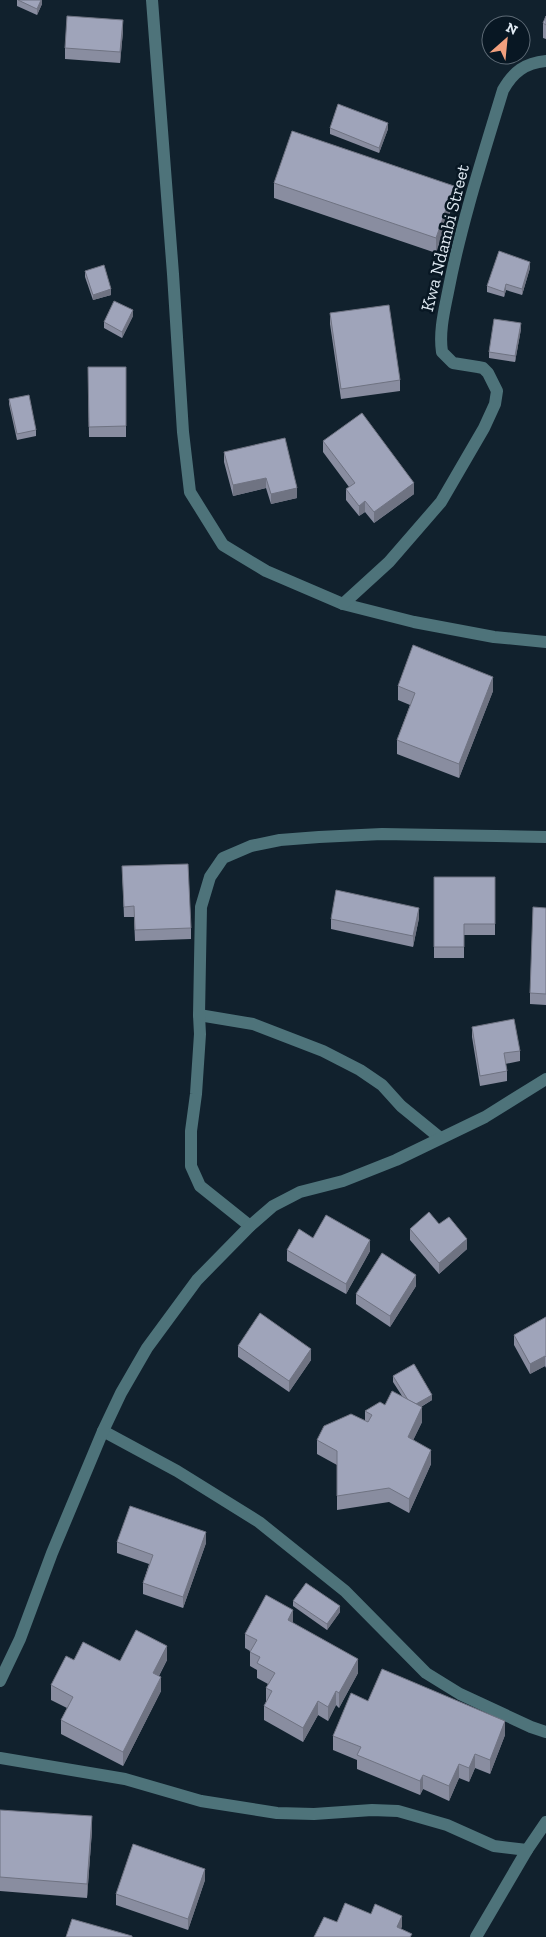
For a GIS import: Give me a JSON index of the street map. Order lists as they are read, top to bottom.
{
  "streets": {
    "street": ["Kwa Ndambi Street"]
  },
  "north": "top right"
}
